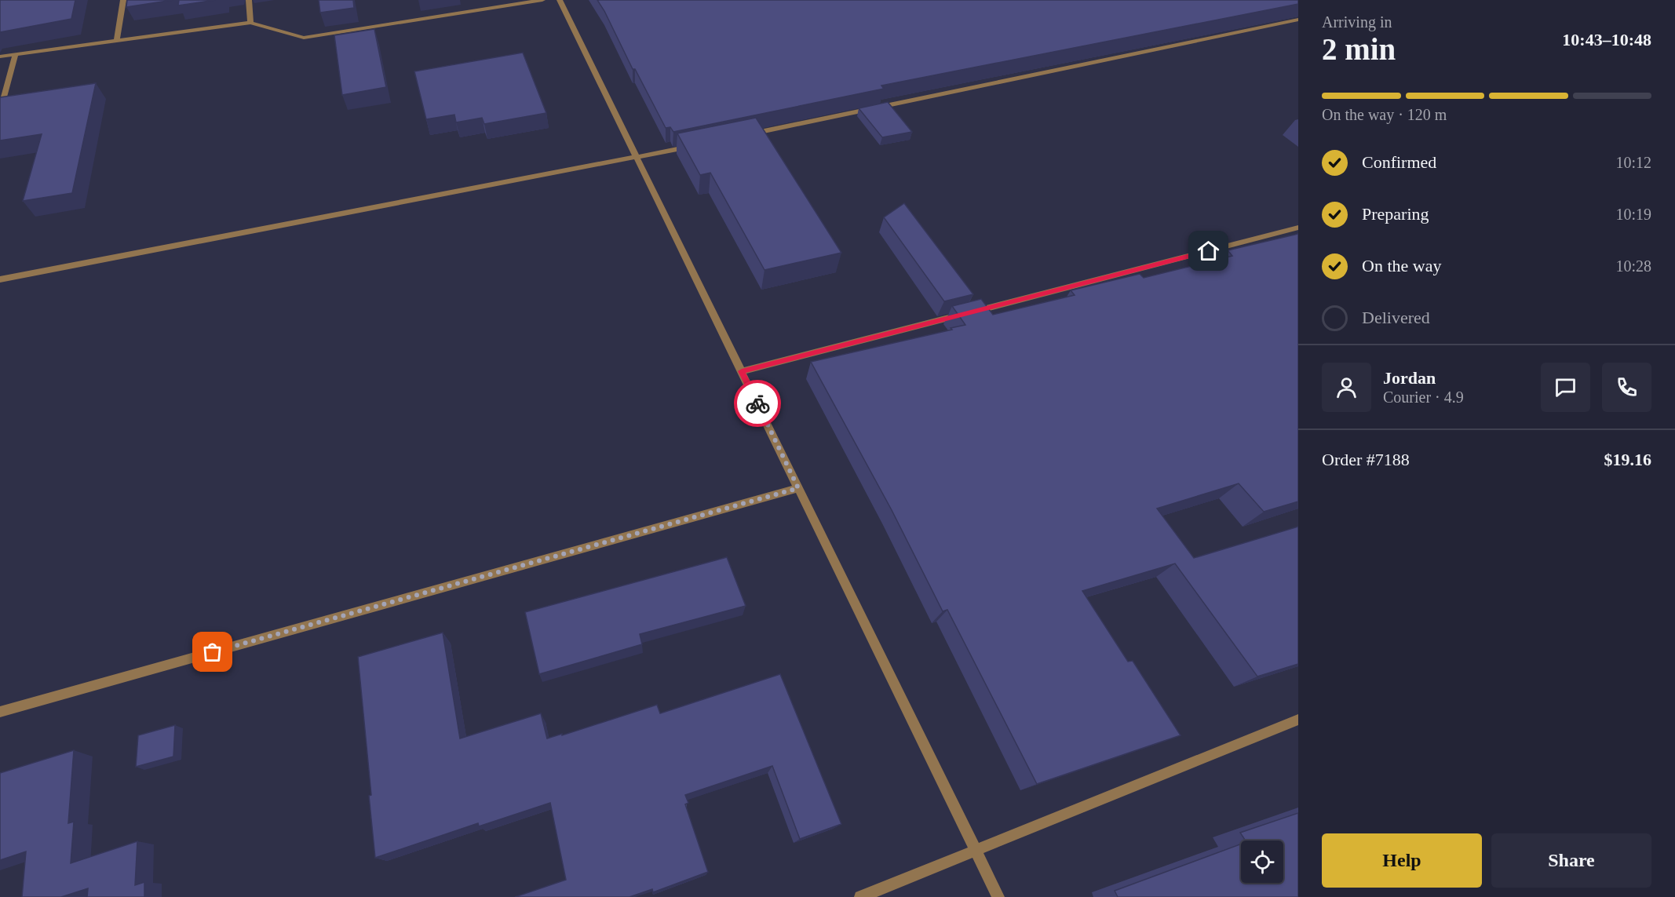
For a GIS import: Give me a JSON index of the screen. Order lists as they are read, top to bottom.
{
  "page": {
    "heading": ["2 min", "Arriving in", "10:43–10:48"],
    "panel": [
      "Jordan",
      "Courier · 4.9",
      "Order #7188",
      "$19.16"
    ],
    "bar": "On the way · 120 m",
    "list": [
      ["Confirmed", "10:12"],
      ["Preparing", "10:19"],
      ["On the way", "10:28"],
      "Delivered"
    ],
    "buttons": ["Help", "Share"]
  }
}
